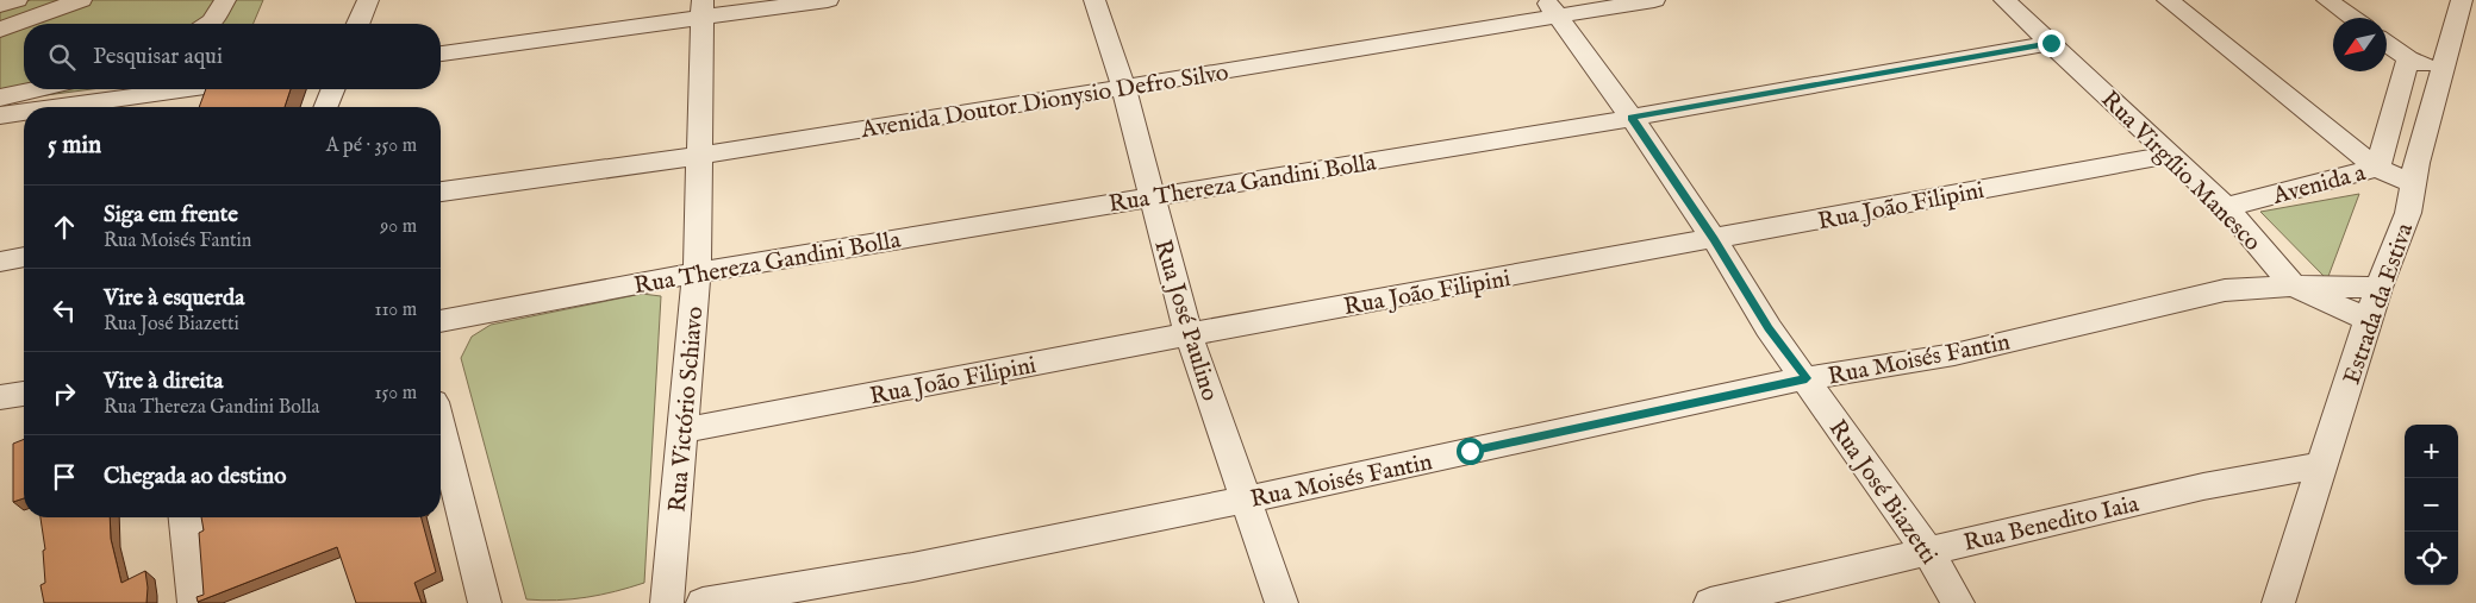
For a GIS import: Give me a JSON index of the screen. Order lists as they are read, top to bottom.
{
  "streets": {
    "street": [
      "Avenida Doutor Dionysio Defro Silvo",
      "Rua Virgílio Manesco",
      "Rua Thereza Gandini Bolla",
      "Avenida a",
      "Rua João Filipini",
      "Estrada da Estiva",
      "Rua José Paulino",
      "Rua Moisés Fantin",
      "Rua Victório Schiavo",
      "Rua José Biazetti",
      "Rua Benedito Iaia"
    ]
  },
  "crossings": [
    ["Avenida Doutor Dionysio Defro Silvo", "Rua José Paulino"],
    ["Avenida Doutor Dionysio Defro Silvo", "Rua Victório Schiavo"],
    ["Avenida Doutor Dionysio Defro Silvo", "Rua José Biazetti"],
    ["Rua Virgílio Manesco", "Rua Thereza Gandini Bolla"],
    ["Rua Virgílio Manesco", "Avenida a"],
    ["Rua Virgílio Manesco", "Rua João Filipini"],
    ["Rua Virgílio Manesco", "Rua Moisés Fantin"],
    ["Rua Thereza Gandini Bolla", "Rua José Paulino"],
    ["Rua Thereza Gandini Bolla", "Rua Victório Schiavo"],
    ["Rua Thereza Gandini Bolla", "Rua José Biazetti"],
    ["Rua João Filipini", "Rua José Paulino"],
    ["Rua João Filipini", "Rua Victório Schiavo"],
    ["Rua João Filipini", "Rua José Biazetti"],
    ["Estrada da Estiva", "Rua Benedito Iaia"],
    ["Rua José Paulino", "Rua Moisés Fantin"],
    ["Rua Moisés Fantin", "Rua José Biazetti"],
    ["Rua José Biazetti", "Rua Benedito Iaia"]
  ],
  "north": "bottom left",
  "page": {
    "search": "Pesquisar aqui",
    "heading": ["5 min", "A pé · 350 m"],
    "list": [
      ["Siga em frente", "Rua Moisés Fantin", "90 m"],
      ["Vire à esquerda", "Rua José Biazetti", "110 m"],
      ["Vire à direita", "Rua Thereza Gandini Bolla", "150 m"],
      "Chegada ao destino"
    ],
    "map_buttons": ["+", "−"]
  }
}
